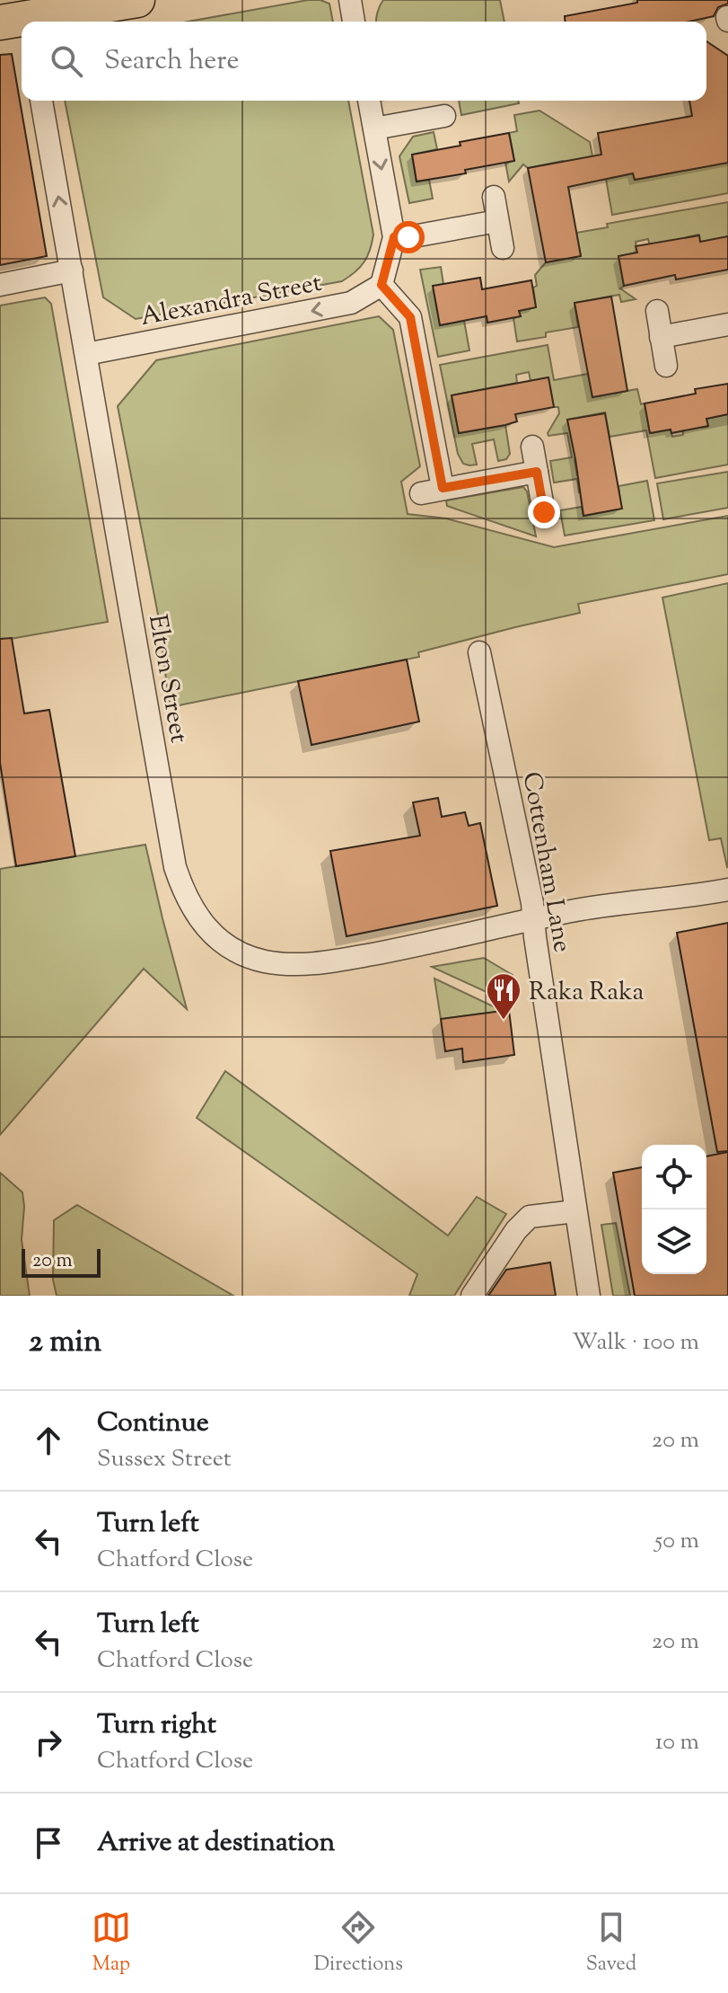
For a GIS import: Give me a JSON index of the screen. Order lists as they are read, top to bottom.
{
  "streets": {
    "street": ["Alexandra Street", "Elton Street", "Cottenham Lane"]
  },
  "crossings": [
    ["Alexandra Street", "Elton Street"],
    ["Elton Street", "Cottenham Lane"]
  ],
  "one_way": ["Alexandra Street"],
  "places": {
    "restaurant": ["Raka Raka"]
  },
  "scale_bar": "20 m",
  "page": {
    "search": "Search here",
    "scale": "20 m",
    "heading": ["2 min", "Walk · 100 m"],
    "list": [
      ["Continue", "Sussex Street", "20 m"],
      ["Turn left", "Chatford Close", "50 m"],
      ["Turn left", "Chatford Close", "20 m"],
      ["Turn right", "Chatford Close", "10 m"],
      "Arrive at destination"
    ],
    "nav": ["Map", "Directions", "Saved"]
  }
}
